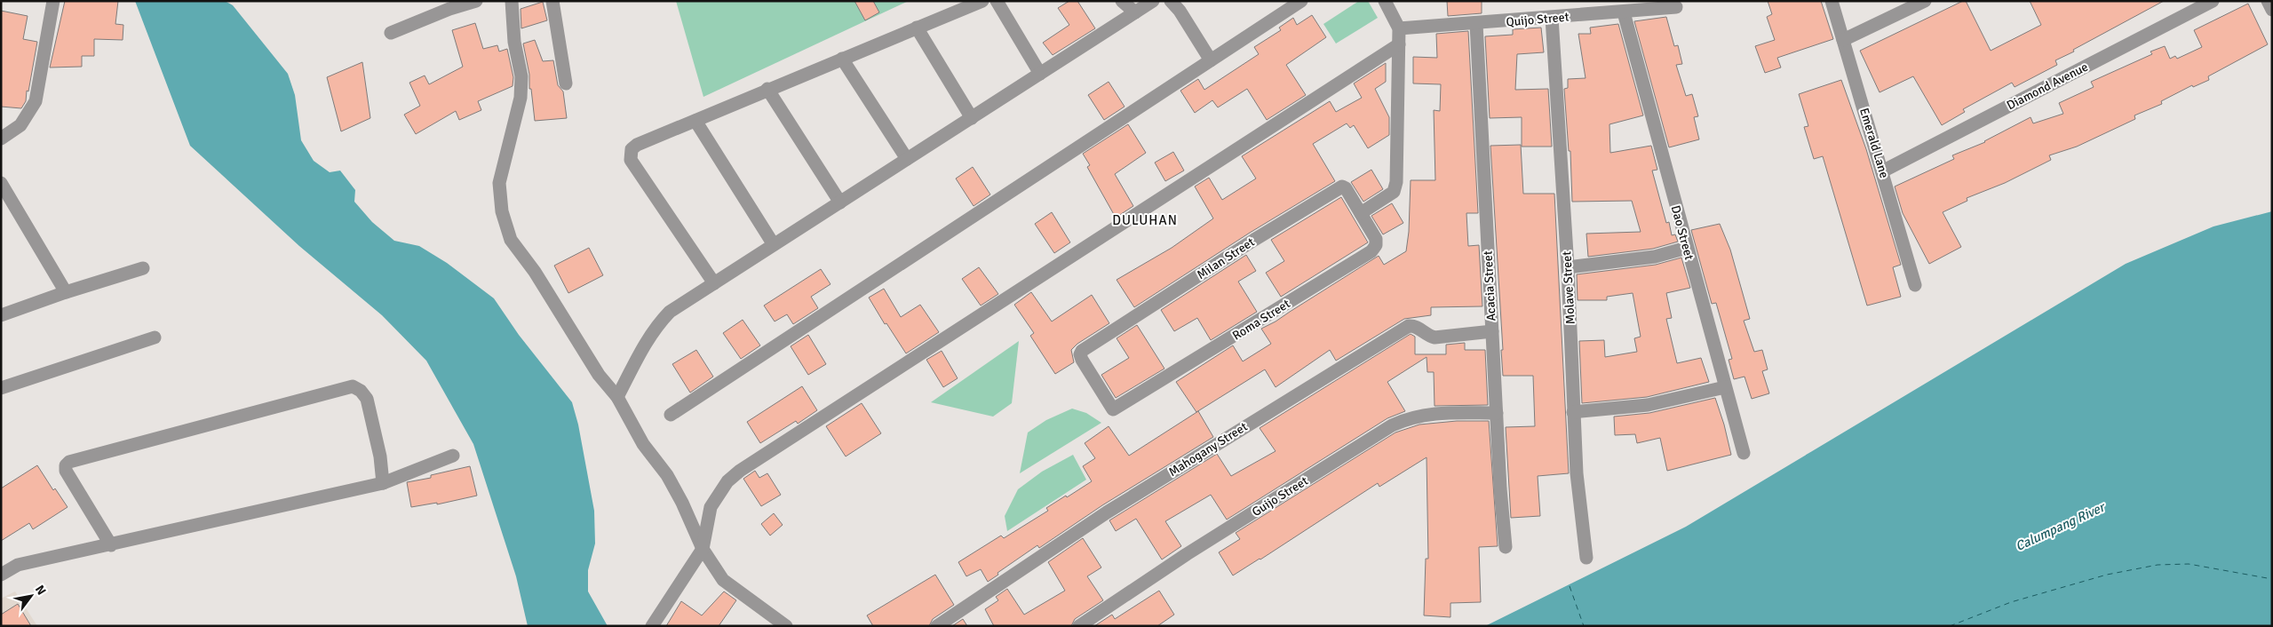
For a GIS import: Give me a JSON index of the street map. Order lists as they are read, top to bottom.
{
  "streets": {
    "street": [
      "Quijo Street",
      "Diamond Avenue",
      "Emerald Lane",
      "Dao Street",
      "Milan Street",
      "Acacia Street",
      "Molave Street",
      "Roma Street",
      "Mahogany Street",
      "Guijo Street"
    ]
  },
  "crossings": [
    ["Quijo Street", "Dao Street"],
    ["Quijo Street", "Acacia Street"],
    ["Quijo Street", "Molave Street"],
    ["Diamond Avenue", "Emerald Lane"],
    ["Milan Street", "Roma Street"],
    ["Acacia Street", "Mahogany Street"],
    ["Acacia Street", "Guijo Street"]
  ],
  "districts": ["DULUHAN"],
  "water": ["Calumpang River"],
  "north": "top right"
}
